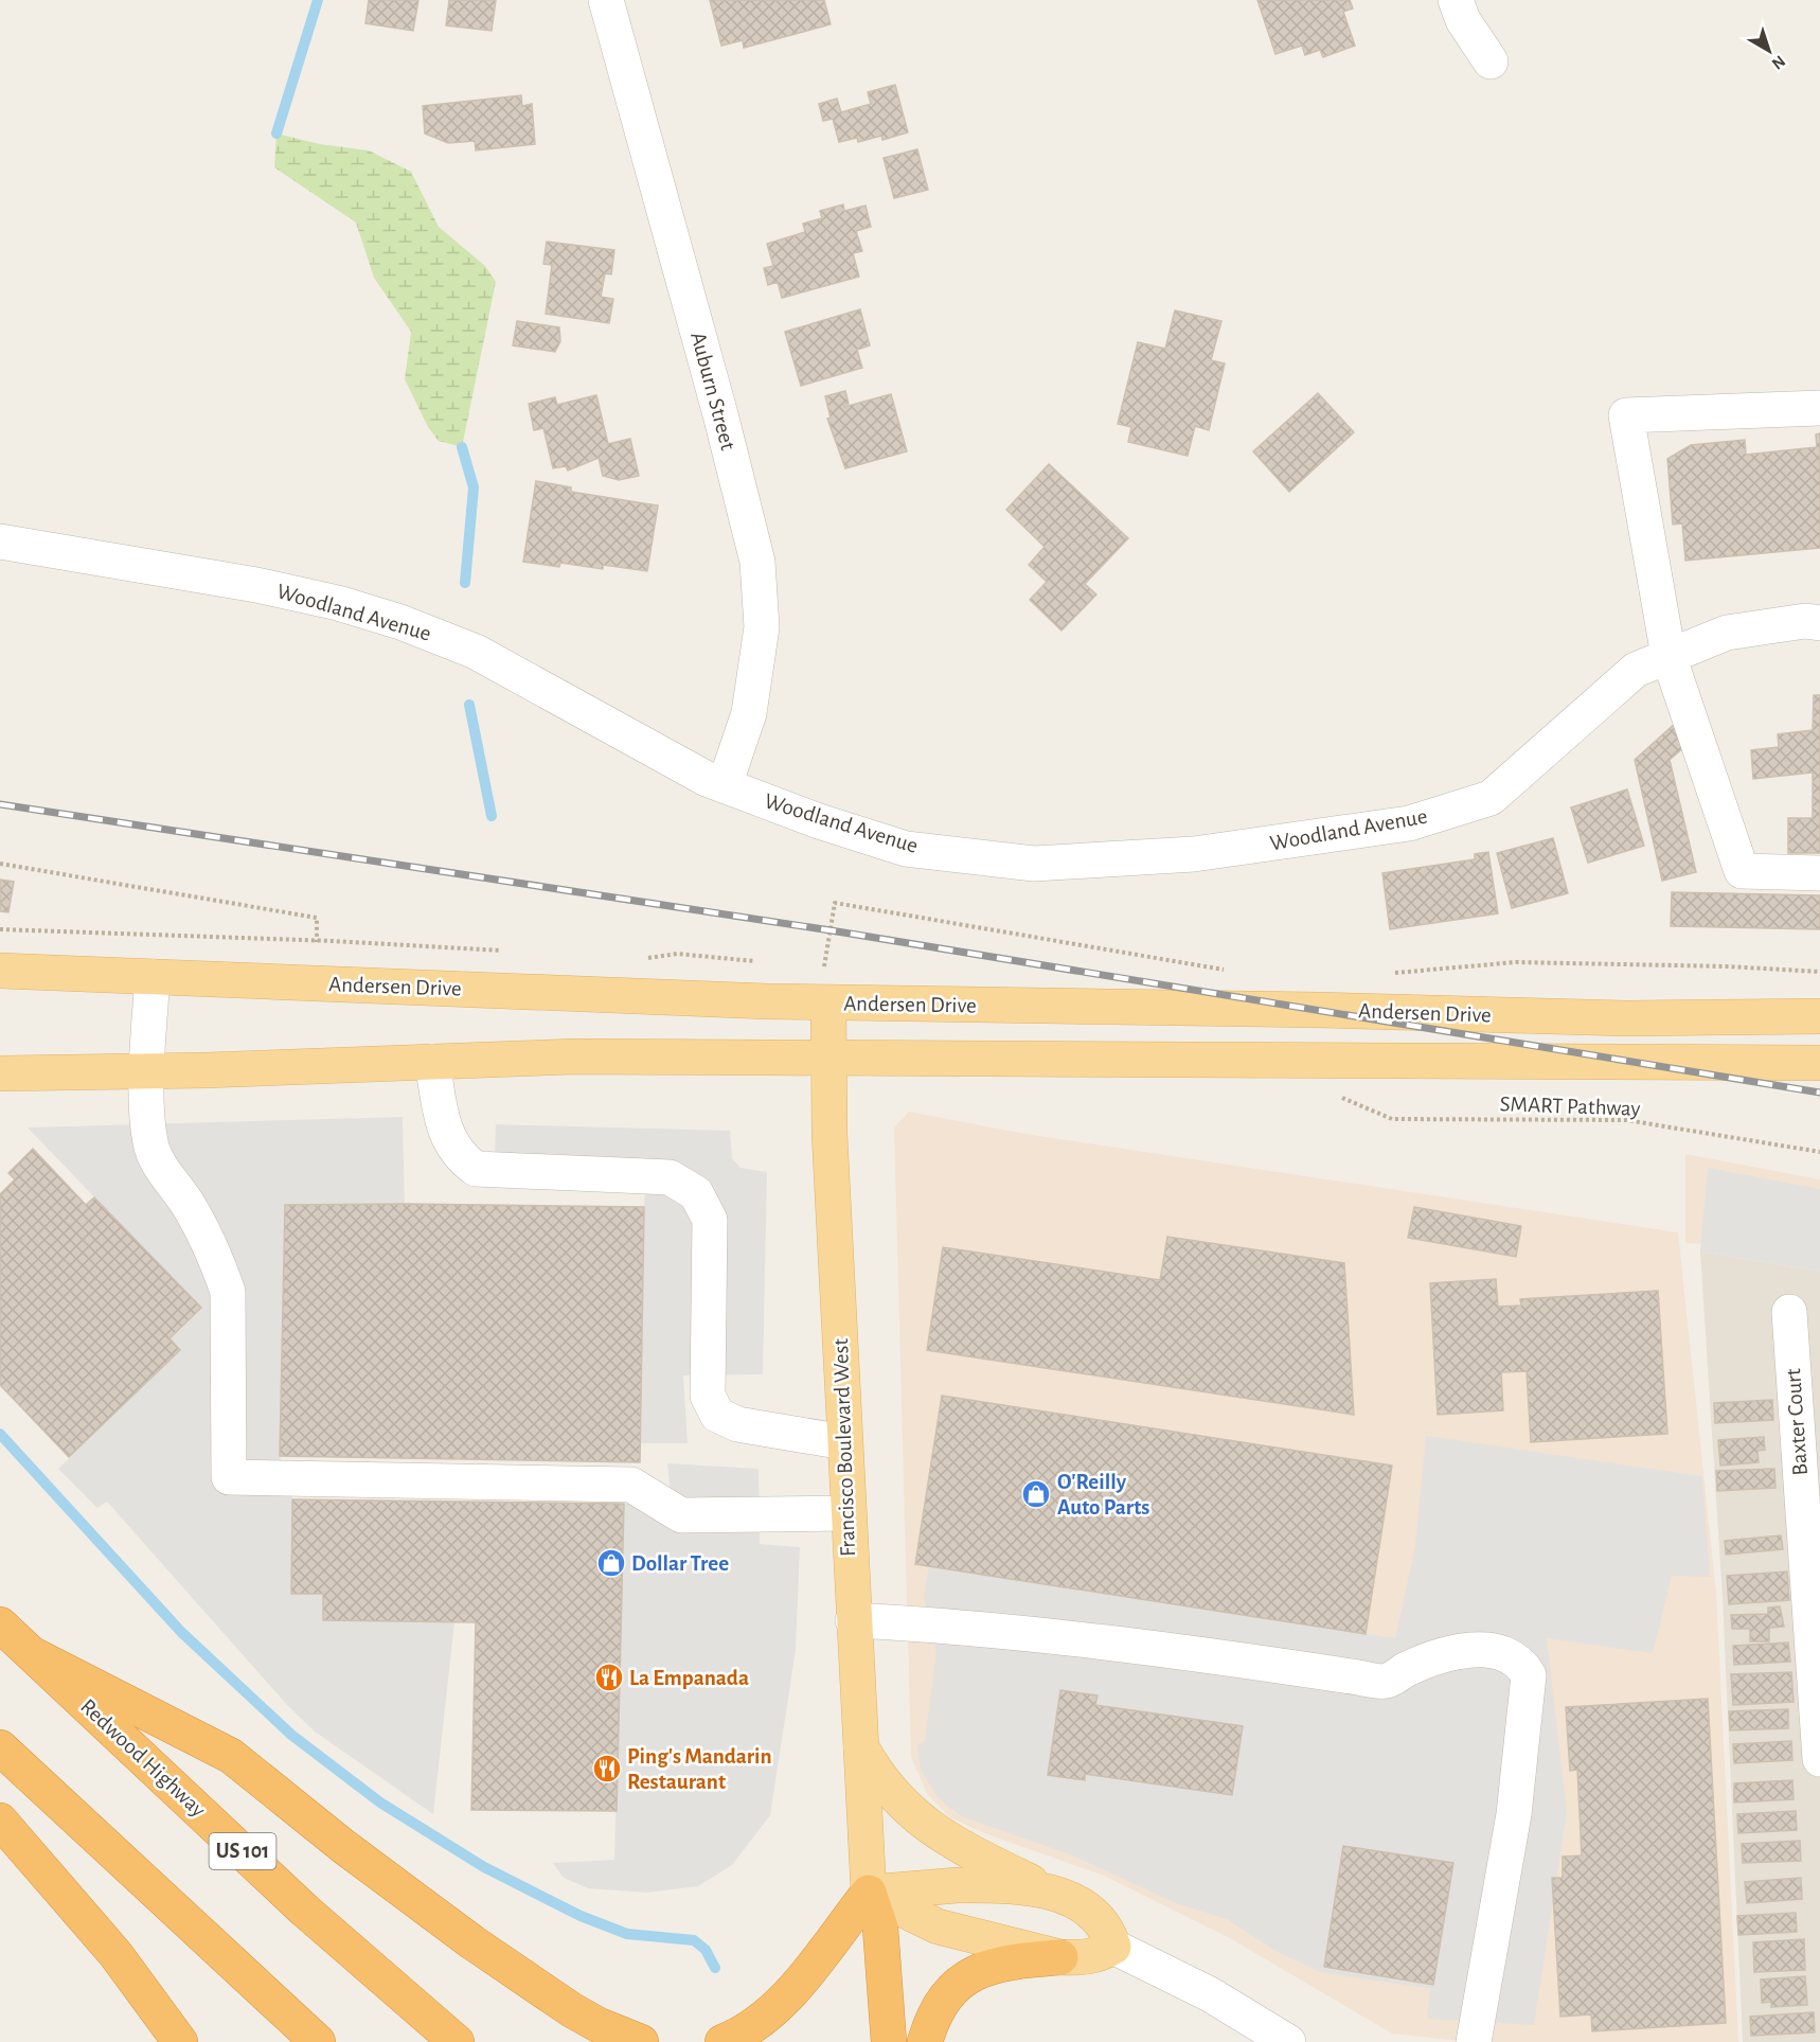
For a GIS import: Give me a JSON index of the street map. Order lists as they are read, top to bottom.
{
  "streets": {
    "highway": ["Redwood Highway", "US 101"],
    "main road": ["Andersen Drive", "Francisco Boulevard West"],
    "street": ["Auburn Street", "Woodland Avenue", "Baxter Court"],
    "path": ["SMART Pathway"]
  },
  "crossings": [
    ["Auburn Street", "Woodland Avenue"],
    ["Andersen Drive", "Francisco Boulevard West"]
  ],
  "places": {
    "shop": ["O'Reilly Auto Parts", "Dollar Tree"],
    "restaurant": ["La Empanada", "Ping's Mandarin Restaurant"]
  },
  "north": "bottom right"
}
